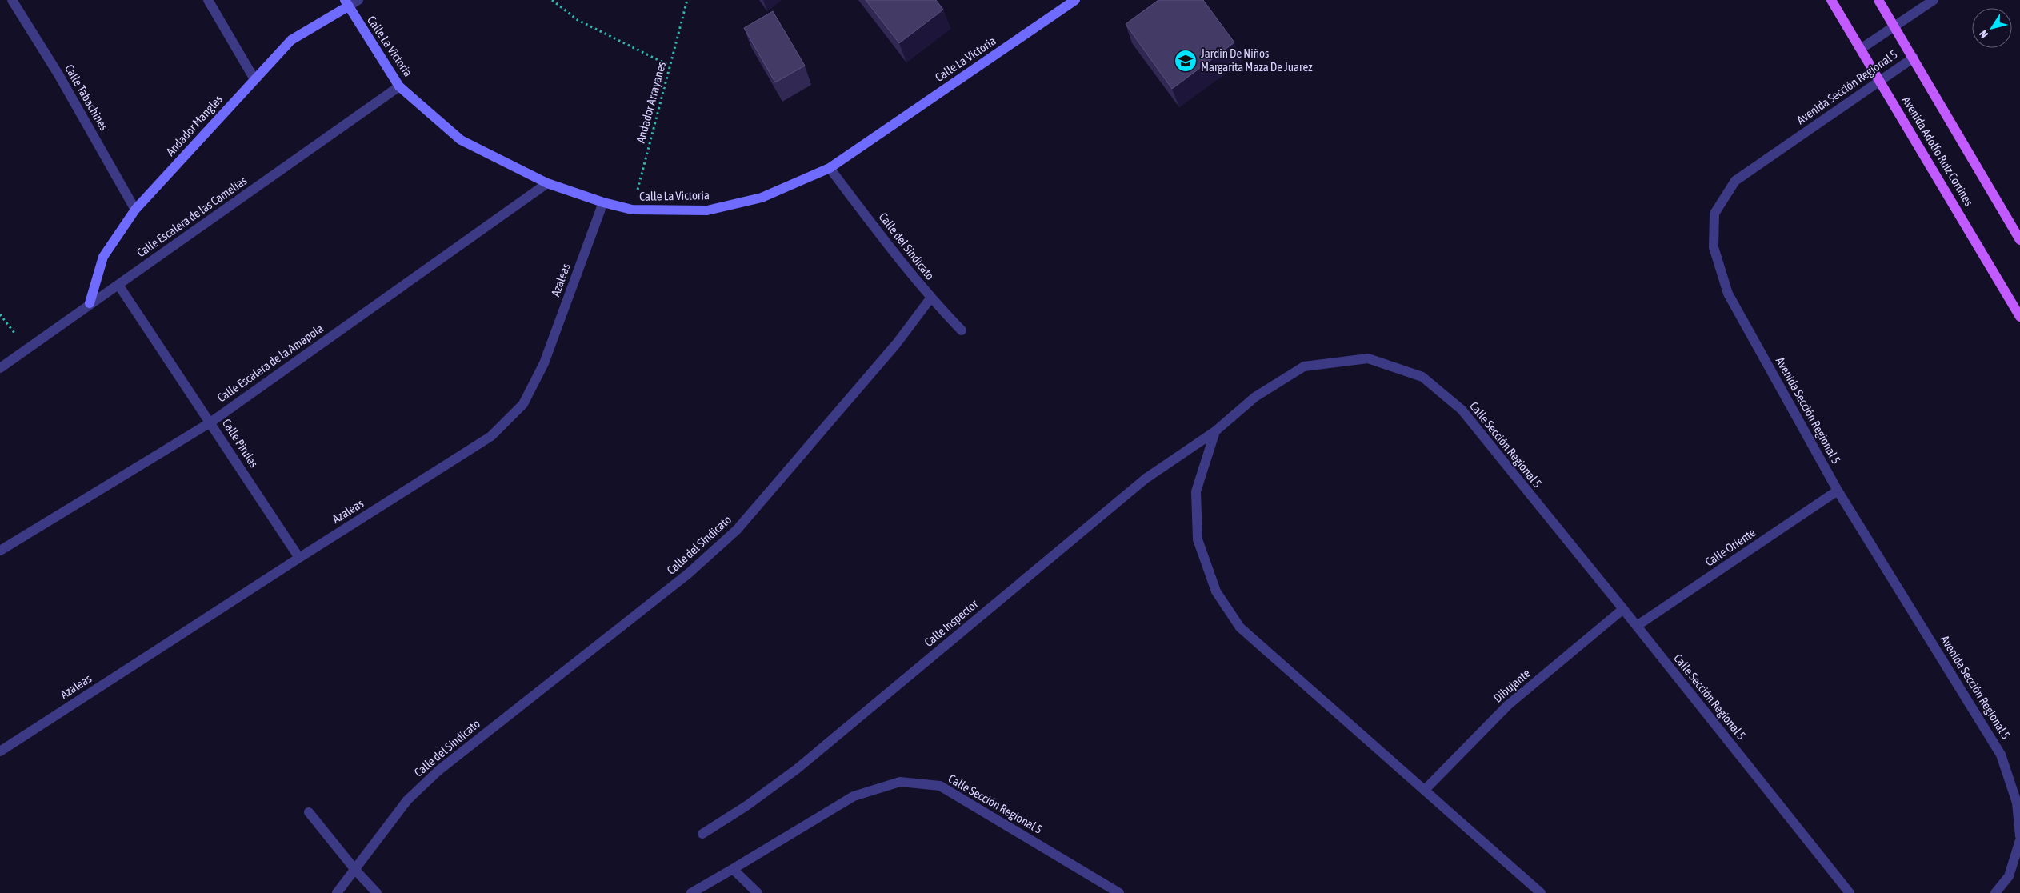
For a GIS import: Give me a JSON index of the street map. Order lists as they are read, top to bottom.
{
  "streets": {
    "main road": ["Avenida Adolfo Ruiz Cortines"],
    "street": [
      "Calle La Victoria",
      "Avenida Sección Regional 5",
      "Calle Tabachines",
      "Andador Mangles",
      "Calle Escalera de las Camelias",
      "Calle del Sindicato",
      "Azaleas",
      "Calle Escalera de la Amapola",
      "Calle Pirules",
      "Calle Sección Regional 5",
      "Calle Oriente",
      "Calle Inspector",
      "Dibujante"
    ],
    "path": ["Andador Arrayanes"]
  },
  "crossings": [
    ["Calle La Victoria", "Andador Arrayanes"],
    ["Calle La Victoria", "Andador Mangles"],
    ["Calle La Victoria", "Calle Escalera de las Camelias"],
    ["Calle La Victoria", "Calle del Sindicato"],
    ["Calle La Victoria", "Azaleas"],
    ["Calle La Victoria", "Calle Escalera de la Amapola"],
    ["Avenida Sección Regional 5", "Avenida Adolfo Ruiz Cortines"],
    ["Avenida Sección Regional 5", "Calle Oriente"],
    ["Calle Tabachines", "Andador Mangles"],
    ["Andador Mangles", "Calle Escalera de las Camelias"],
    ["Calle Escalera de las Camelias", "Calle Pirules"],
    ["Azaleas", "Calle Pirules"],
    ["Calle Escalera de la Amapola", "Calle Pirules"],
    ["Calle Sección Regional 5", "Calle Oriente"],
    ["Calle Sección Regional 5", "Calle Inspector"],
    ["Calle Sección Regional 5", "Dibujante"]
  ],
  "places": {
    "school or university": ["Jardin De Niños Margarita Maza De Juarez"]
  },
  "north": "bottom left"
}
